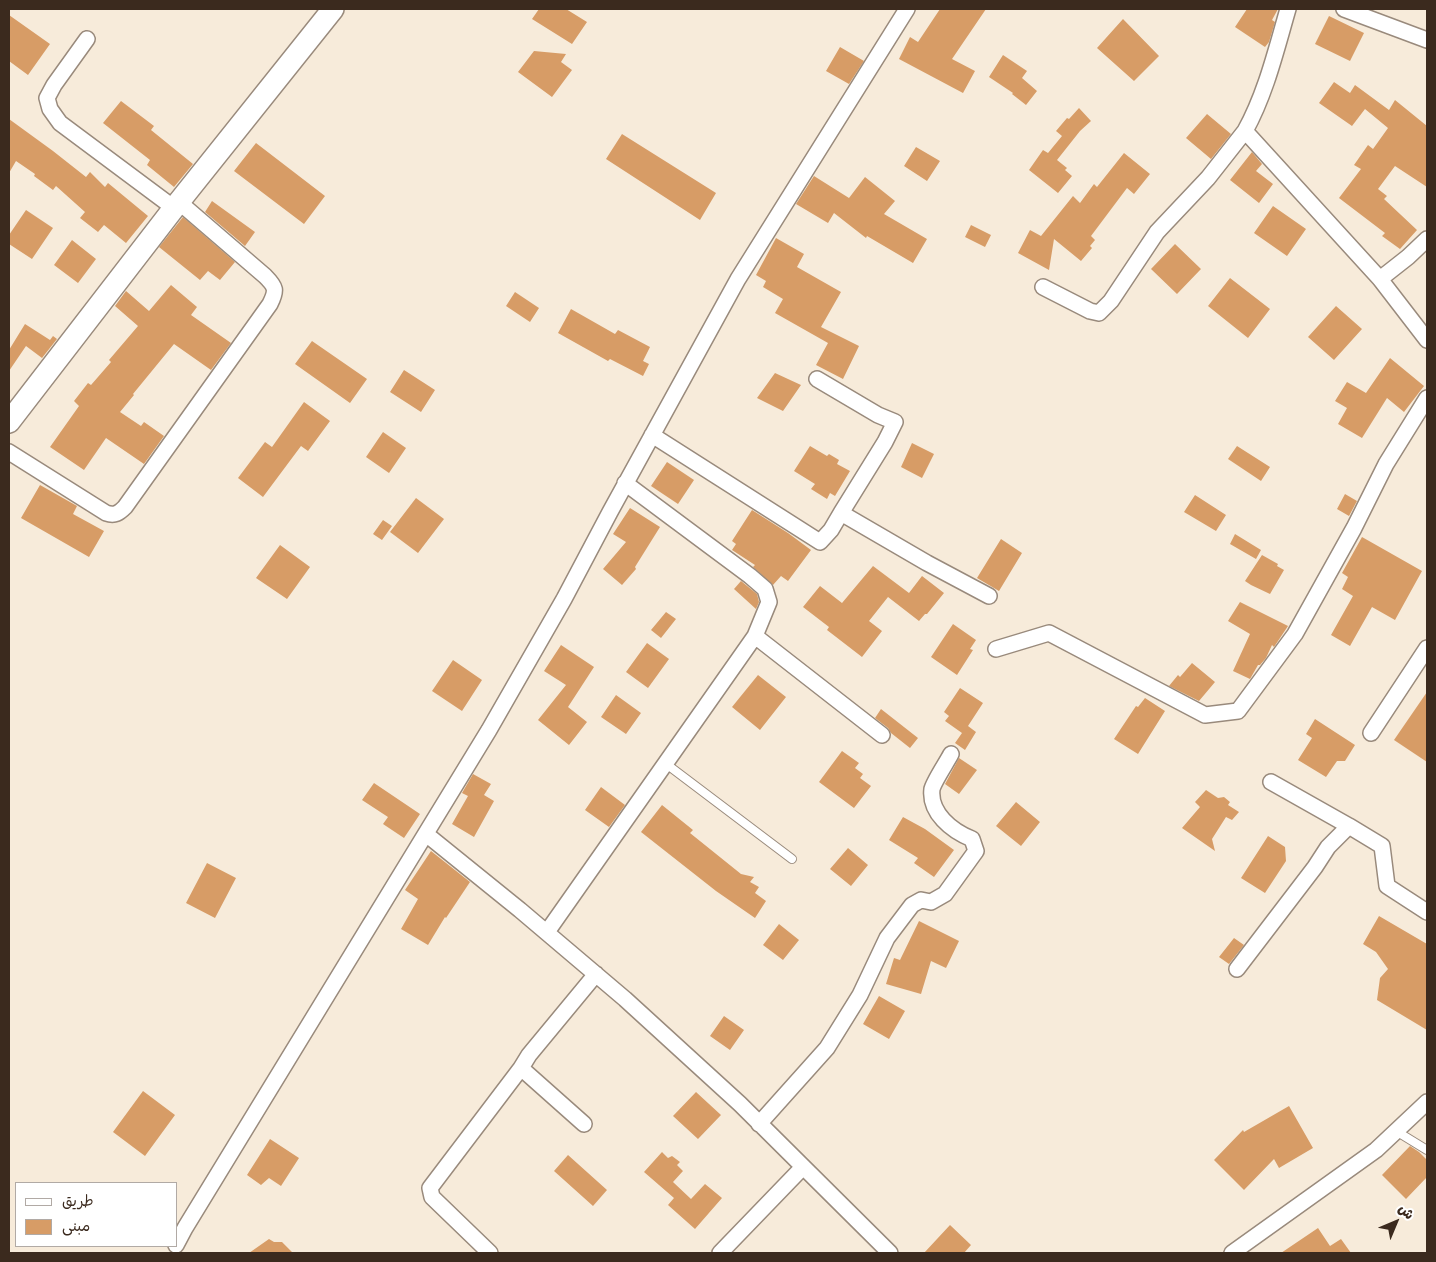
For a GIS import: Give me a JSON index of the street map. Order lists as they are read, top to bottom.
{
  "legend": ["طريق", "مبنى"],
  "north": "top right"
}
